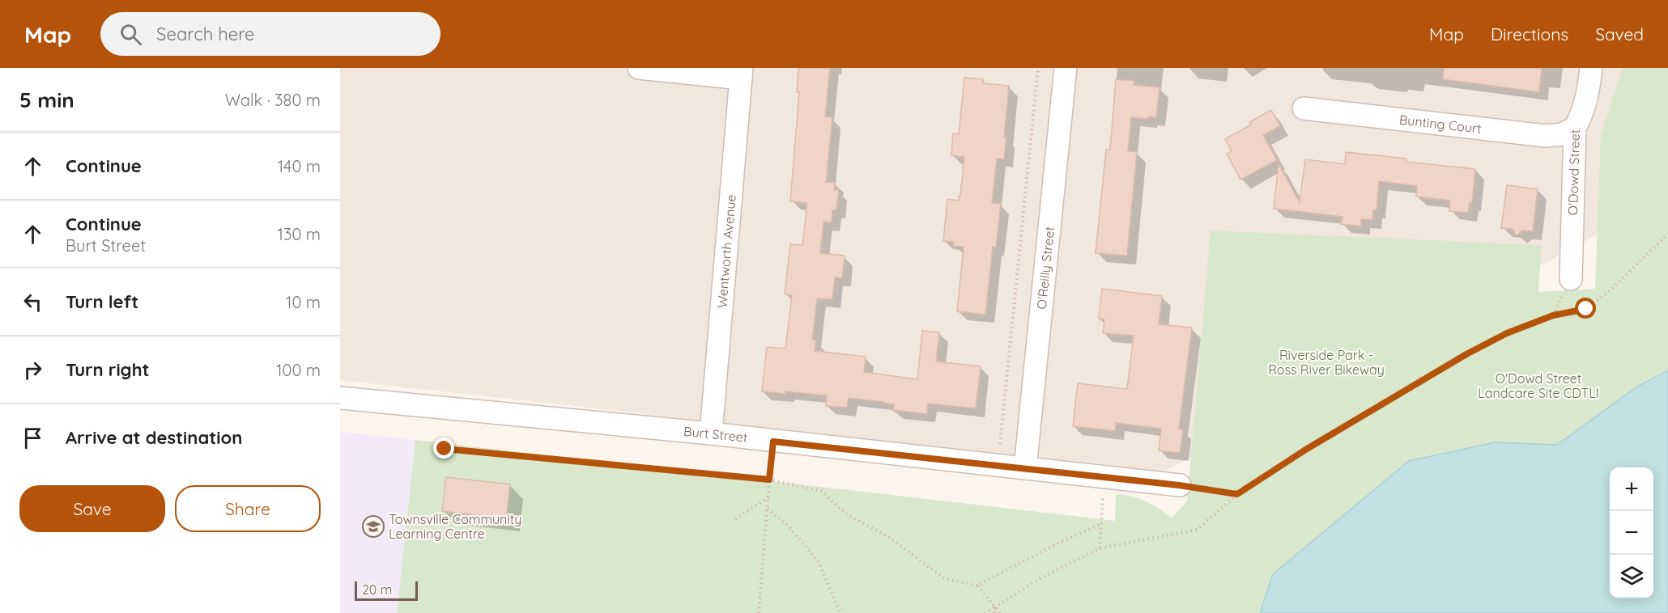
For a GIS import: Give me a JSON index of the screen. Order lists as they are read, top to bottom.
{
  "streets": {
    "street": [
      "Bunting Court",
      "O'Dowd Street",
      "Wentworth Avenue",
      "O'Reilly Street",
      "Burt Street"
    ]
  },
  "crossings": [
    ["Bunting Court", "O'Dowd Street"],
    ["Wentworth Avenue", "Burt Street"],
    ["O'Reilly Street", "Burt Street"]
  ],
  "parks": ["Riverside Park - Ross River Bikeway", "O'Dowd Street Landcare Site CDTLI"],
  "places": {
    "school or university": ["Townsville Community Learning Centre"]
  },
  "scale_bar": "20 m",
  "page": {
    "header": "Map",
    "search": "Search here",
    "nav": ["Map", "Directions", "Saved"],
    "heading": ["5 min", "Walk · 380 m"],
    "list": [
      ["Continue", "140 m"],
      ["Continue", "Burt Street", "130 m"],
      ["Turn left", "10 m"],
      ["Turn right", "100 m"],
      "Arrive at destination"
    ],
    "map_buttons": ["+", "−"],
    "buttons": ["Save", "Share"],
    "scale": "20 m"
  }
}
